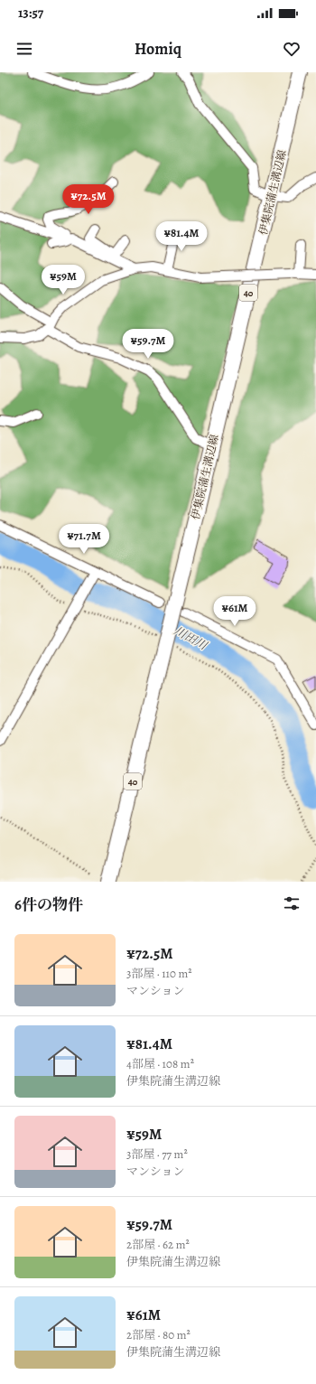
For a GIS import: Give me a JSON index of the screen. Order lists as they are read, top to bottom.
{
  "streets": {
    "main road": ["伊集院蒲生溝辺線", "40"]
  },
  "water": ["川田川"],
  "page": {
    "status": "13:57",
    "header": "Homiq",
    "price": [
      "¥72.5M",
      "¥81.4M",
      "¥59M",
      "¥59.7M",
      "¥71.7M",
      "¥61M"
    ],
    "heading": "6件の物件",
    "list": [
      {
        "name": "¥72.5M",
        "note": "3部屋 · 110 m² · マンション"
      },
      {
        "name": "¥81.4M",
        "note": "4部屋 · 108 m² · 伊集院蒲生溝辺線"
      },
      {
        "name": "¥59M",
        "note": "3部屋 · 77 m² · マンション"
      },
      {
        "name": "¥59.7M",
        "note": "2部屋 · 62 m² · 伊集院蒲生溝辺線"
      },
      {
        "name": "¥61M",
        "note": "2部屋 · 80 m² · 伊集院蒲生溝辺線"
      }
    ]
  }
}
